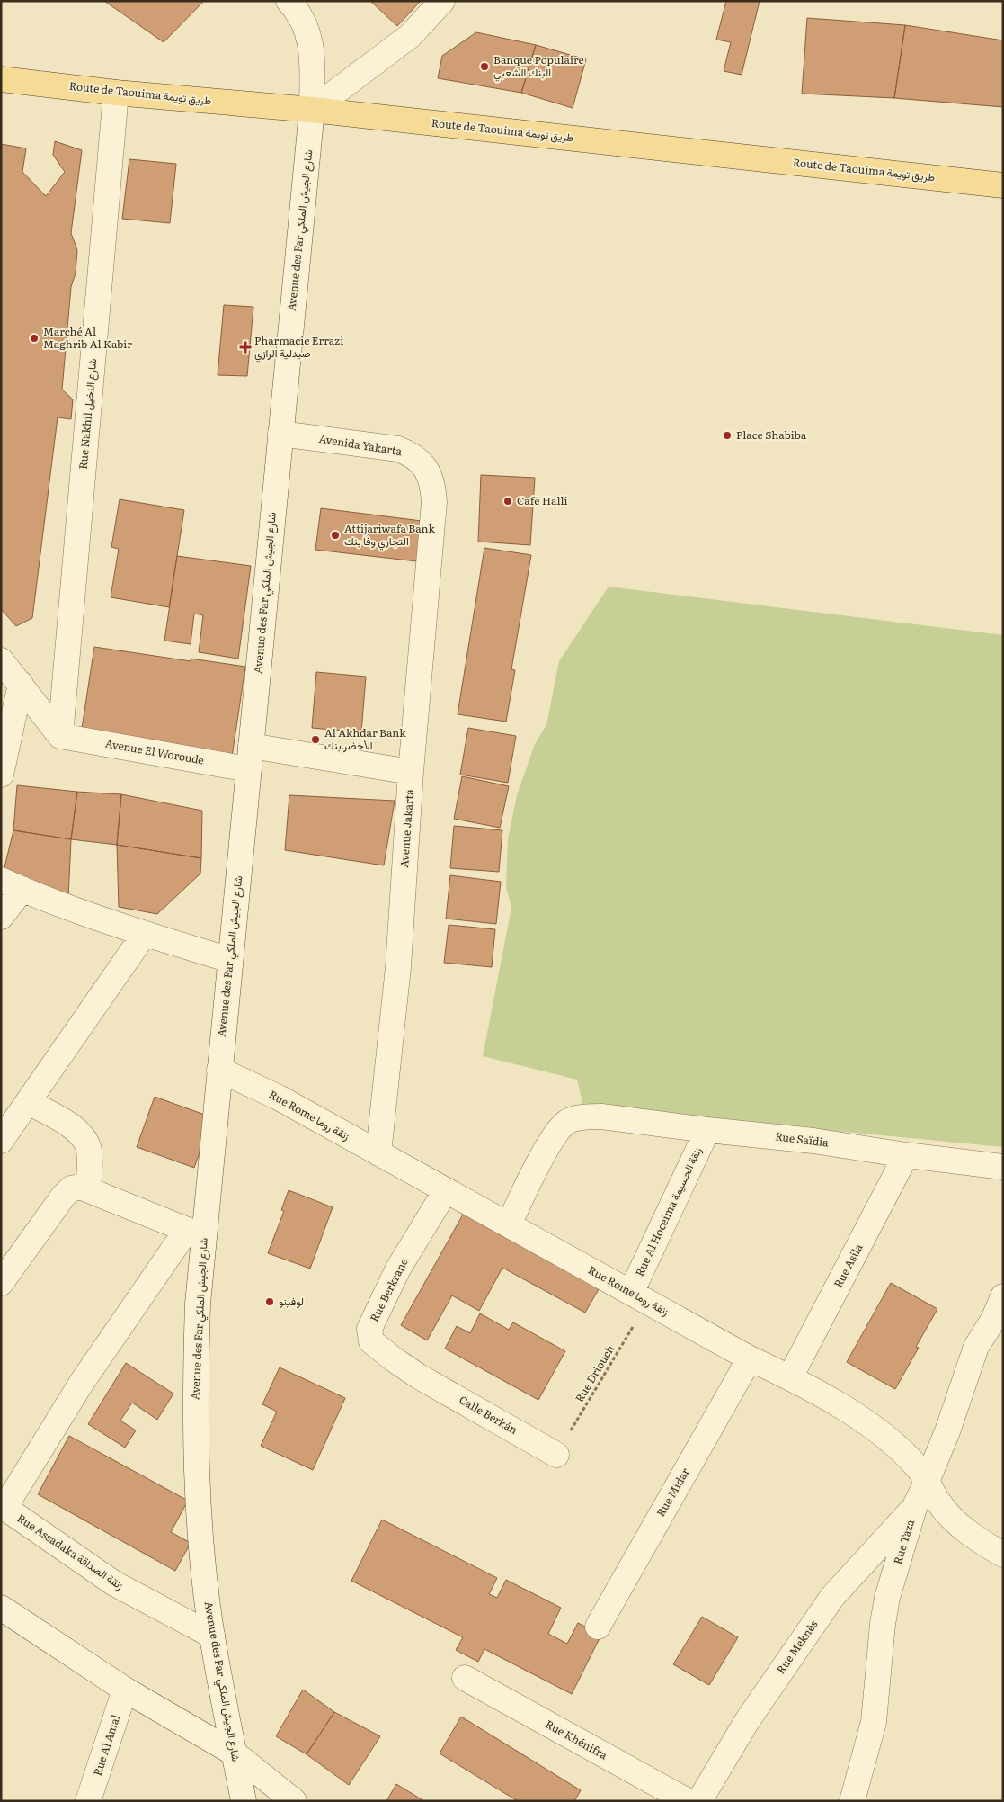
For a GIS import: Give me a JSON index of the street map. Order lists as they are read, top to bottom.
{
  "streets": {
    "main road": ["Route de Taouima طريق تويمة"],
    "street": [
      "Avenue des Far شارع الجيش الملكي",
      "Rue Nakhil شارع النخيل",
      "Avenida Yakarta",
      "Avenue El Woroude",
      "Avenue Jakarta",
      "Rue Rome زنقة روما",
      "Rue Saïdia",
      "Rue Al Hoceima زنقة الحسيمة",
      "Rue Asila",
      "Rue Berkrane",
      "Calle Berkán",
      "Rue Midar",
      "Rue Taza",
      "Rue Assadaka زنقة الصداقة",
      "Rue Meknès",
      "Rue Khénifra",
      "Rue Al Amal"
    ],
    "path": ["Rue Driouch"]
  },
  "crossings": [
    ["Route de Taouima طريق تويمة", "Avenue des Far شارع الجيش الملكي"],
    ["Route de Taouima طريق تويمة", "Rue Nakhil شارع النخيل"],
    ["Avenue des Far شارع الجيش الملكي", "Avenida Yakarta"],
    ["Avenue des Far شارع الجيش الملكي", "Avenue El Woroude"],
    ["Avenue des Far شارع الجيش الملكي", "Rue Rome زنقة روما"],
    ["Avenue des Far شارع الجيش الملكي", "Rue Assadaka زنقة الصداقة"],
    ["Rue Nakhil شارع النخيل", "Avenue El Woroude"],
    ["Avenida Yakarta", "Avenue Jakarta"],
    ["Avenue Jakarta", "Rue Rome زنقة روما"],
    ["Rue Rome زنقة روما", "Rue Saïdia"],
    ["Rue Rome زنقة روما", "Rue Al Hoceima زنقة الحسيمة"],
    ["Rue Rome زنقة روما", "Rue Asila"],
    ["Rue Rome زنقة روما", "Rue Berkrane"],
    ["Rue Rome زنقة روما", "Rue Driouch"],
    ["Rue Rome زنقة روما", "Rue Midar"],
    ["Rue Rome زنقة روما", "Rue Taza"],
    ["Rue Saïdia", "Rue Al Hoceima زنقة الحسيمة"],
    ["Rue Saïdia", "Rue Asila"],
    ["Rue Al Hoceima زنقة الحسيمة", "Rue Driouch"],
    ["Rue Berkrane", "Calle Berkán"],
    ["Rue Driouch", "Calle Berkán"],
    ["Rue Taza", "Rue Meknès"]
  ],
  "places": {
    "other": [
      "Banque Populaire البنك الشعبي",
      "Marché Al Maghrib Al Kabir",
      "Place Shabiba",
      "Café Halli",
      "Attijariwafa Bank التجاري وفا بنك",
      "Al Akhdar Bank الأخضر بنك",
      "لوفينو"
    ],
    "health": ["Pharmacie Errazi صيدلية الرازي"]
  }
}
